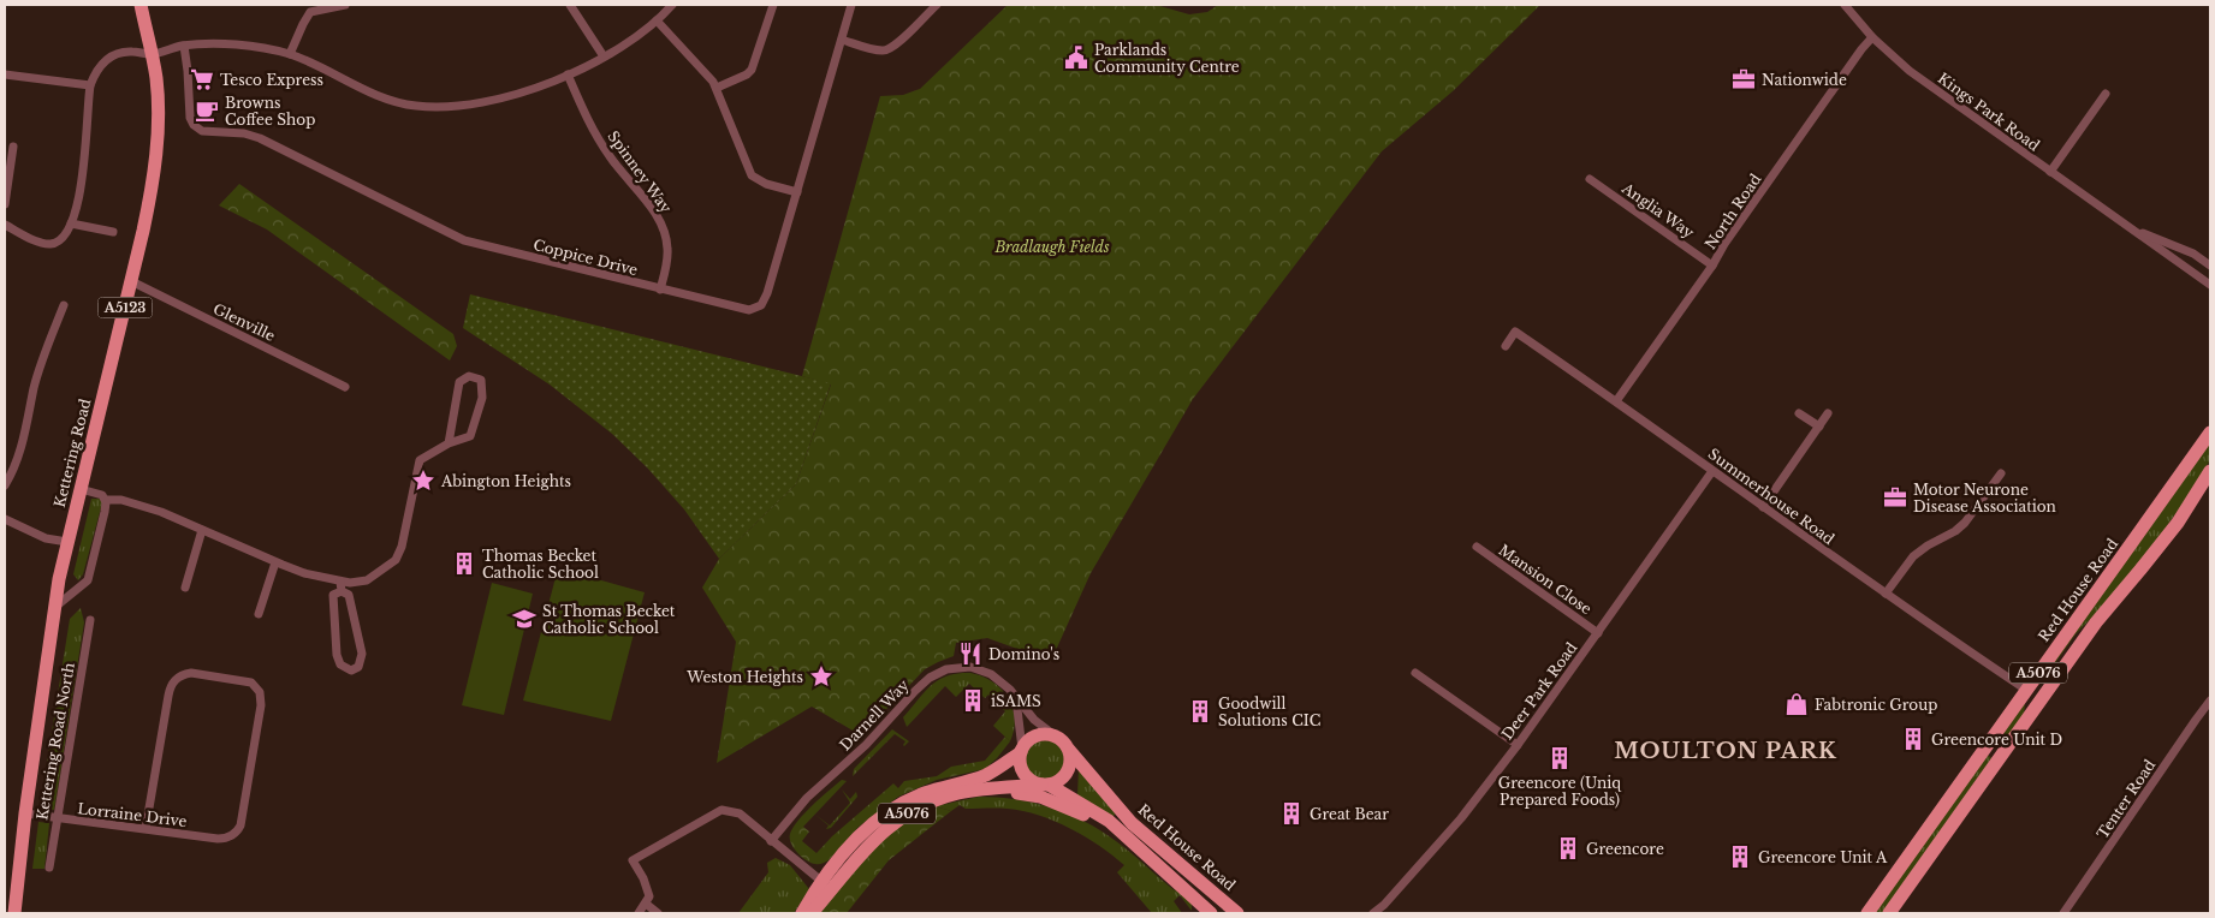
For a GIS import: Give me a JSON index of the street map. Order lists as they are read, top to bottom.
{
  "streets": {
    "main road": [
      "A5123",
      "Kettering Road",
      "Red House Road",
      "A5076"
    ],
    "street": [
      "Kings Park Road",
      "Spinney Way",
      "Anglia Way",
      "North Road",
      "Coppice Drive",
      "Glenville",
      "Summerhouse Road",
      "Mansion Close",
      "Deer Park Road",
      "Darnell Way",
      "Kettering Road North",
      "Tenter Road",
      "Lorraine Drive"
    ]
  },
  "crossings": [
    ["Kings Park Road", "North Road"],
    ["Spinney Way", "Coppice Drive"],
    ["Anglia Way", "North Road"],
    ["North Road", "Summerhouse Road"],
    ["Glenville", "Kettering Road"],
    ["Kettering Road", "Lorraine Drive"],
    ["Summerhouse Road", "Red House Road"],
    ["Summerhouse Road", "Deer Park Road"],
    ["Mansion Close", "Deer Park Road"],
    ["Red House Road", "A5076"],
    ["Red House Road", "Darnell Way"],
    ["A5076", "Darnell Way"],
    ["Kettering Road North", "Lorraine Drive"]
  ],
  "districts": ["MOULTON PARK"],
  "parks": ["Bradlaugh Fields"],
  "places": {
    "public building": ["Parklands Community Centre"],
    "supermarket": ["Tesco Express"],
    "office": ["Nationwide", "Motor Neurone Disease Association"],
    "cafe": ["Browns Coffee Shop"],
    "place": ["Abington Heights", "Weston Heights"],
    "building": [
      "Thomas Becket Catholic School",
      "iSAMS",
      "Goodwill Solutions CIC",
      "Greencore Unit D",
      "Greencore (Uniq Prepared Foods)",
      "Great Bear",
      "Greencore",
      "Greencore Unit A"
    ],
    "school or university": ["St Thomas Becket Catholic School"],
    "restaurant": ["Domino's"],
    "shop": ["Fabtronic Group"]
  }
}
